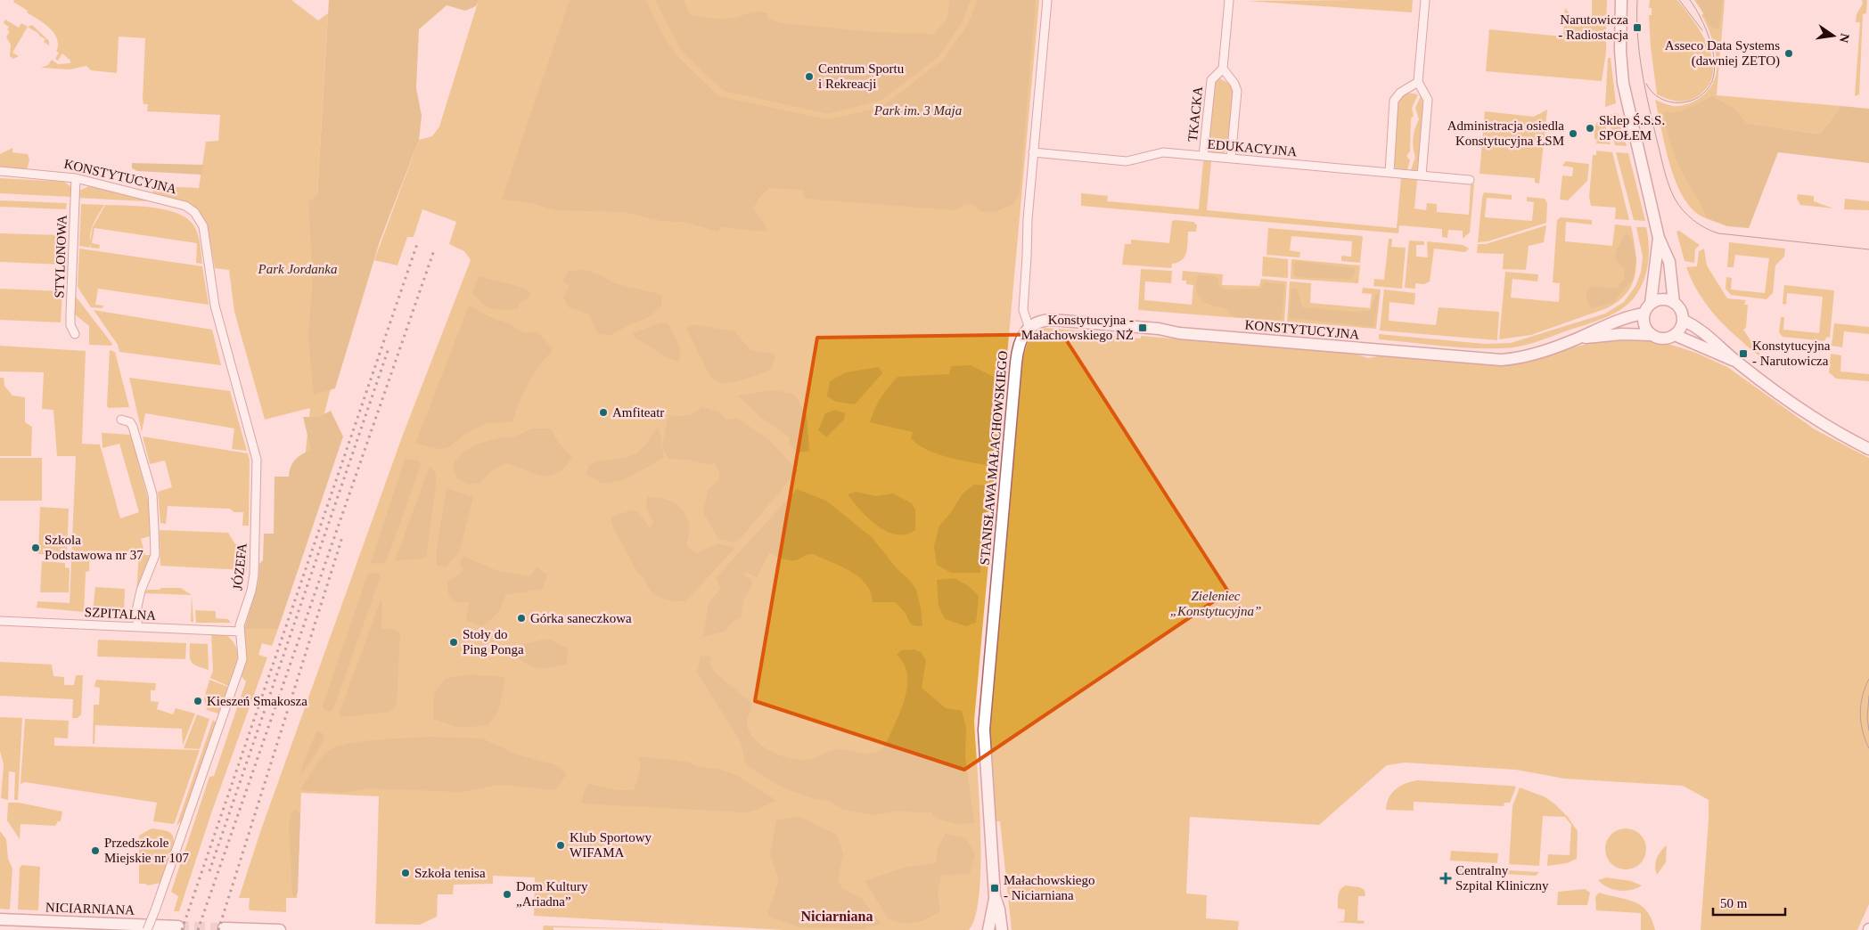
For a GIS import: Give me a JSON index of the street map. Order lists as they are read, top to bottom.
{
  "streets": {
    "street": [
      "TKACKA",
      "EDUKACYJNA",
      "KONSTYTUCYJNA",
      "STYLONOWA",
      "STANISŁAWA MAŁACHOWSKIEGO",
      "JÓZEFA",
      "SZPITALNA",
      "NICIARNIANA"
    ]
  },
  "crossings": [
    ["TKACKA", "EDUKACYJNA"],
    ["KONSTYTUCYJNA", "STYLONOWA"],
    ["KONSTYTUCYJNA", "STANISŁAWA MAŁACHOWSKIEGO"],
    ["KONSTYTUCYJNA", "JÓZEFA"],
    ["JÓZEFA", "SZPITALNA"]
  ],
  "districts": ["Niciarniana"],
  "parks": ["Park im. 3 Maja", "Park Jordanka", "Zieleniec „Konstytucyjna”"],
  "places": {
    "transit": [
      "Narutowicza - Radiostacja",
      "Konstytucyjna - Małachowskiego NŻ",
      "Konstytucyjna - Narutowicza",
      "Małachowskiego - Niciarniana"
    ],
    "other": [
      "Asseco Data Systems (dawniej ZETO)",
      "Centrum Sportu i Rekreacji",
      "Sklep Ś.S.S. SPOŁEM",
      "Administracja osiedla Konstytucyjna ŁSM",
      "Amfiteatr",
      "Szkola Podstawowa nr 37",
      "Górka saneczkowa",
      "Stoły do Ping Ponga",
      "Kieszeń Smakosza",
      "Klub Sportowy WIFAMA",
      "Przedszkole Miejskie nr 107",
      "Szkoła tenisa",
      "Dom Kultury „Ariadna”"
    ],
    "health": ["Centralny Szpital Kliniczny"]
  },
  "scale_bar": "50 m",
  "north": "right"
}
